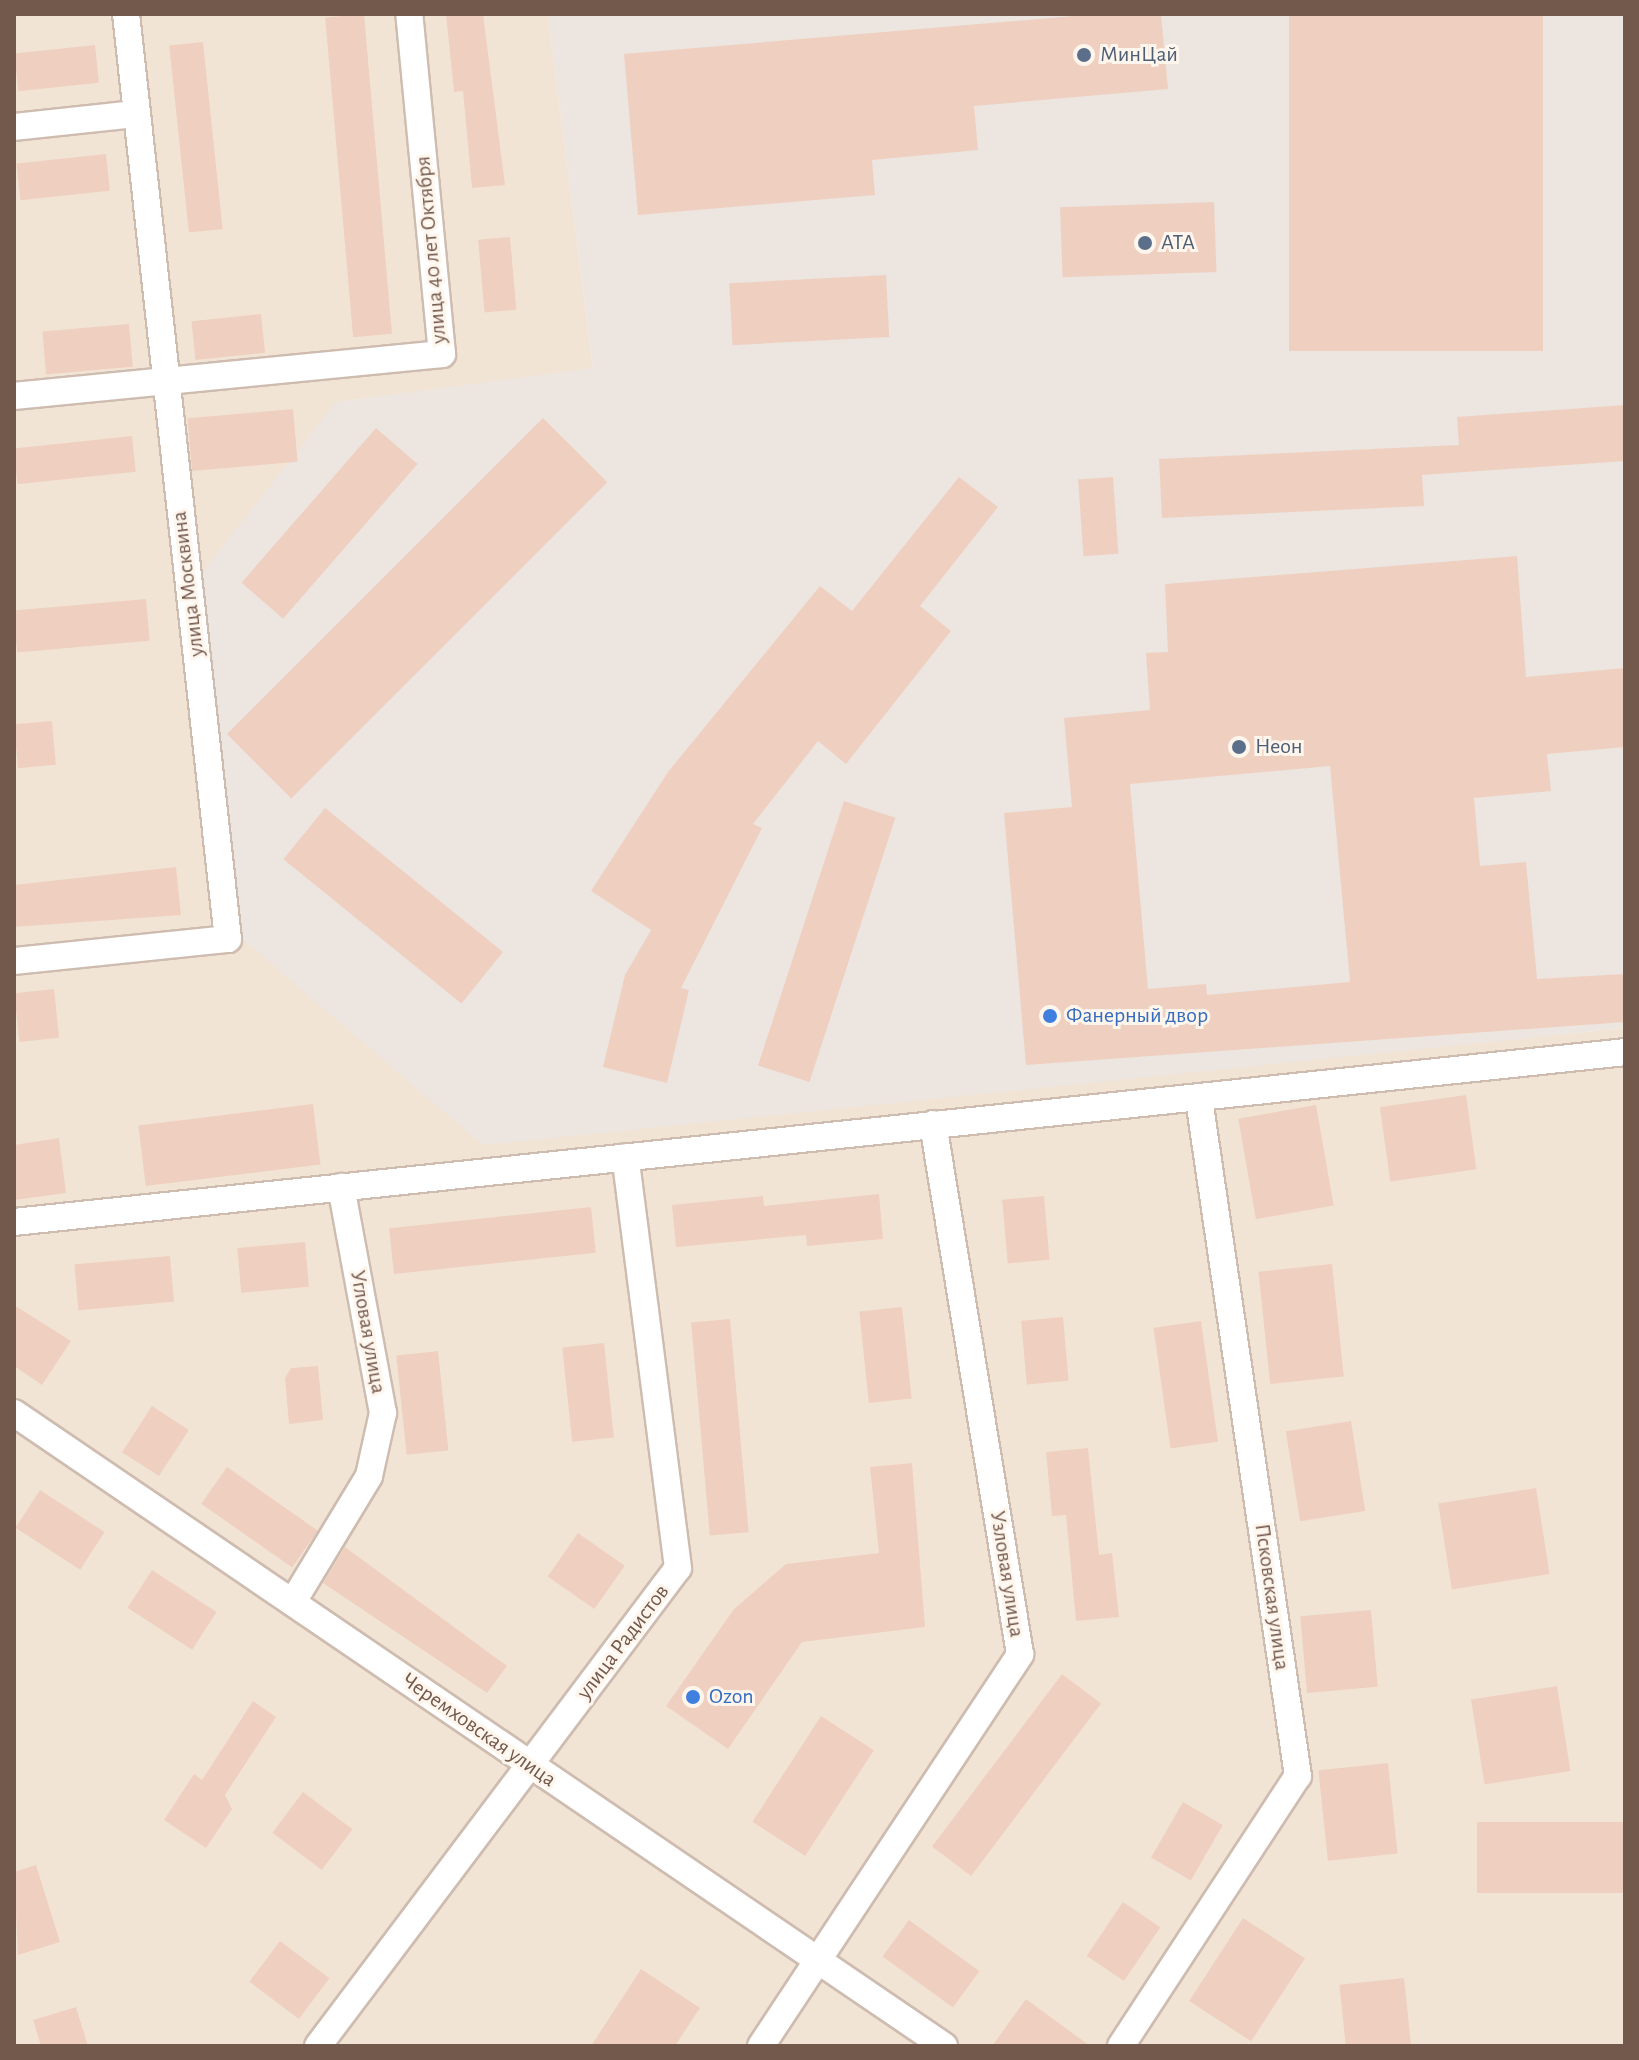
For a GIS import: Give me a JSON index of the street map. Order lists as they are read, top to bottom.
{
  "streets": {
    "street": [
      "улица 40 лет Октября",
      "улица Москвина",
      "Угловая улица",
      "Узловая улица",
      "Псковская улица",
      "улица Радистов",
      "Черемховская улица"
    ]
  },
  "crossings": [
    ["улица 40 лет Октября", "улица Москвина"],
    ["Угловая улица", "Черемховская улица"],
    ["Узловая улица", "Черемховская улица"],
    ["улица Радистов", "Черемховская улица"]
  ],
  "places": [
    "МинЦай",
    "АТА",
    "Неон",
    "Фанерный двор",
    "Ozon"
  ]
}
